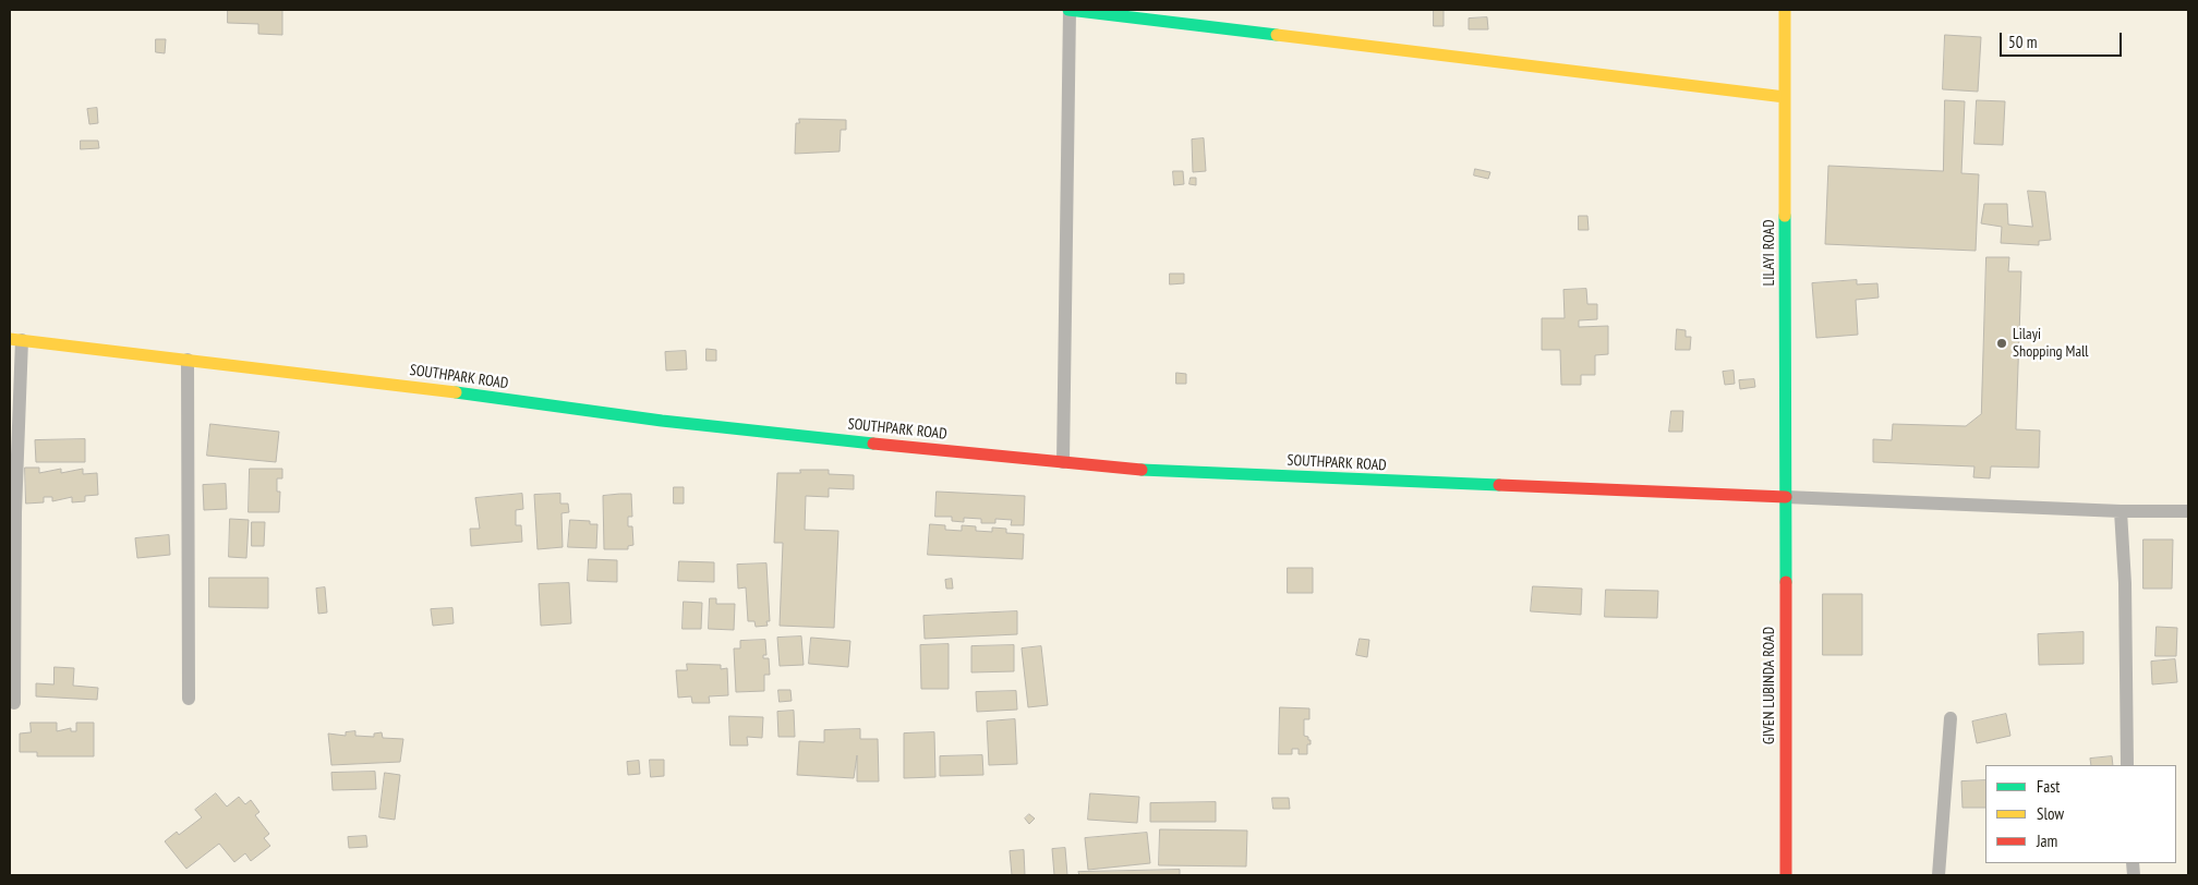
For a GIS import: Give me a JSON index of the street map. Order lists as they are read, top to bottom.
{
  "streets": {
    "street": ["LILAYI ROAD", "SOUTHPARK ROAD", "GIVEN LUBINDA ROAD"]
  },
  "crossings": [
    ["LILAYI ROAD", "SOUTHPARK ROAD"],
    ["LILAYI ROAD", "GIVEN LUBINDA ROAD"],
    ["SOUTHPARK ROAD", "GIVEN LUBINDA ROAD"]
  ],
  "places": ["Lilayi Shopping Mall"],
  "legend": ["Fast", "Slow", "Jam"],
  "scale_bar": "50 m"
}
